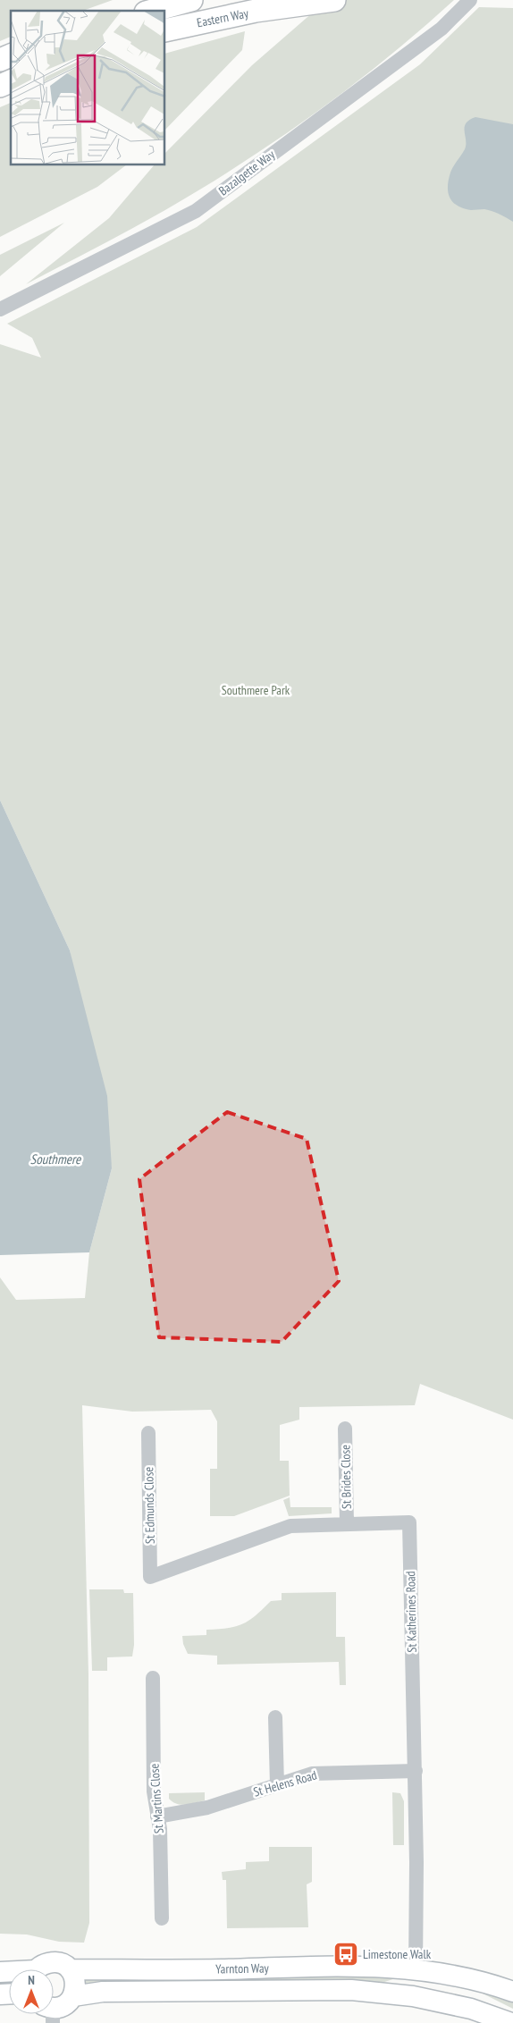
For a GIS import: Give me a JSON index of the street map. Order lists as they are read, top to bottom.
{
  "streets": {
    "main road": ["Eastern Way"],
    "street": [
      "Bazalgette Way",
      "St Brides Close",
      "St Edmunds Close",
      "St Katherines Road",
      "St Helens Road",
      "St Martins Close",
      "Yarnton Way"
    ]
  },
  "crossings": [
    ["St Brides Close", "St Katherines Road"],
    ["St Edmunds Close", "St Katherines Road"],
    ["St Katherines Road", "St Helens Road"],
    ["St Katherines Road", "Yarnton Way"],
    ["St Helens Road", "St Martins Close"]
  ],
  "water": ["Southmere"],
  "parks": ["Southmere Park"],
  "places": {
    "bus stop": ["Limestone Walk"]
  },
  "north": "top"
}
